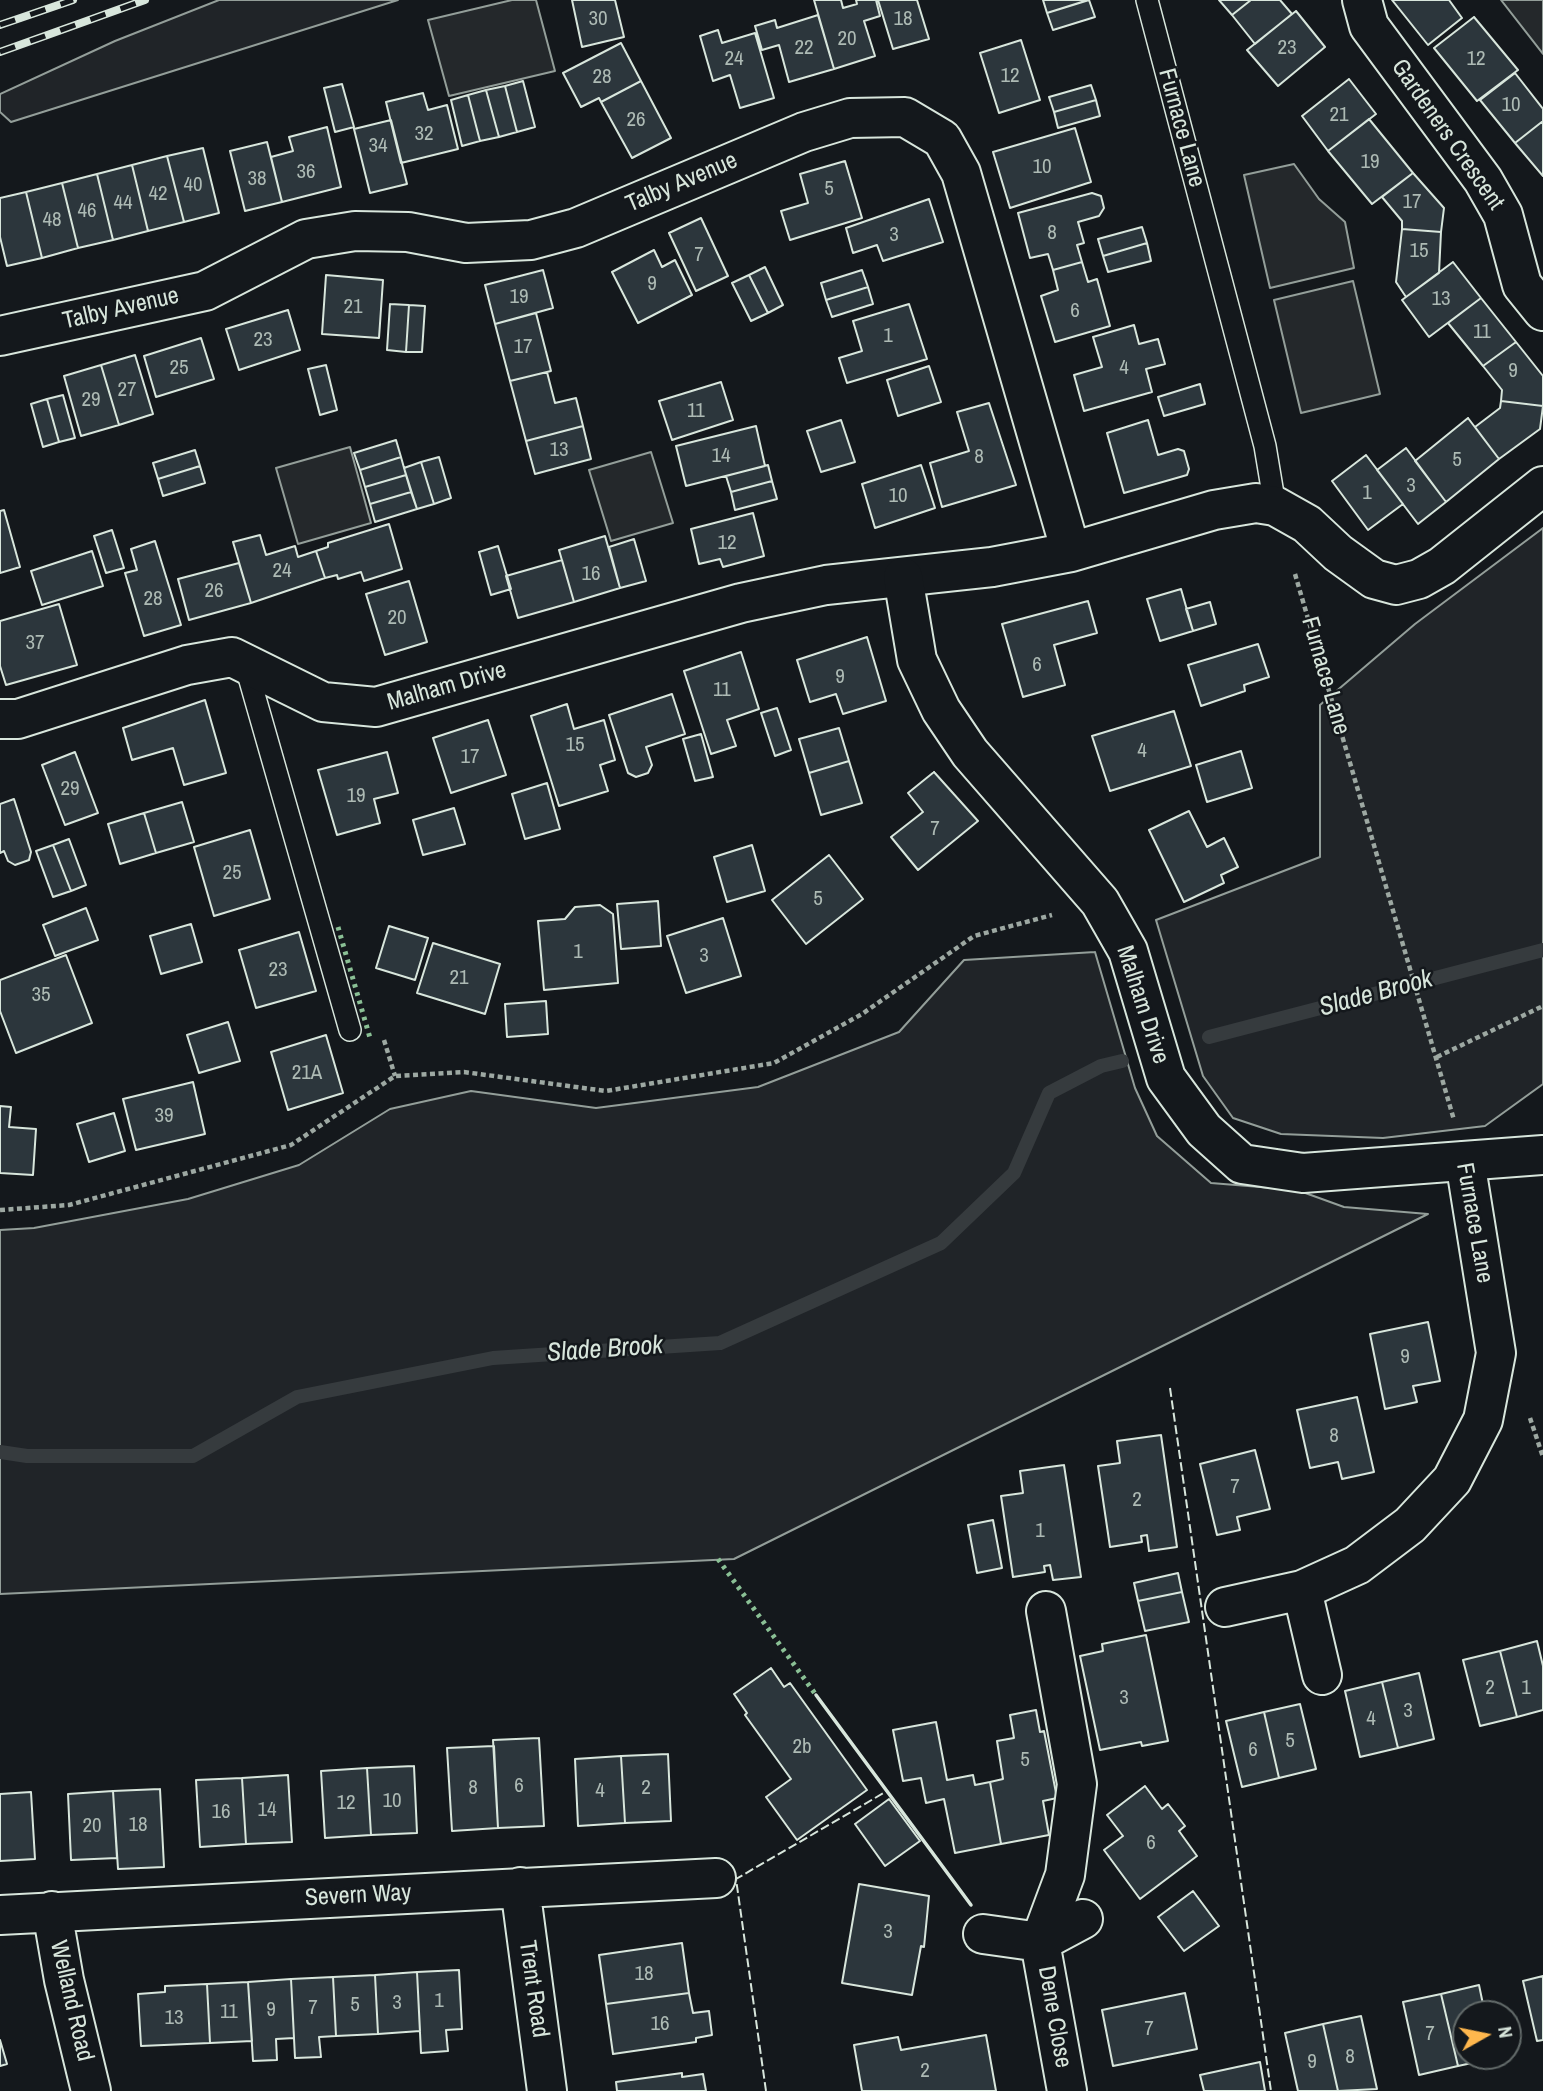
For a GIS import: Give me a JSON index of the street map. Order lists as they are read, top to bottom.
{
  "streets": {
    "street": [
      "Furnace Lane",
      "Gardeners Crescent",
      "Talby Avenue",
      "Malham Drive",
      "Severn Way",
      "Trent Road",
      "Welland Road",
      "Dene Close"
    ]
  },
  "crossings": [
    ["Furnace Lane", "Malham Drive"],
    ["Talby Avenue", "Malham Drive"],
    ["Severn Way", "Trent Road"],
    ["Severn Way", "Welland Road"]
  ],
  "water": ["Slade Brook"],
  "house_numbers": [
    "30",
    "18",
    "20",
    "22",
    "23",
    "24",
    "12",
    "12",
    "28",
    "10",
    "21",
    "26",
    "32",
    "34",
    "19",
    "10",
    "36",
    "38",
    "40",
    "5",
    "42",
    "17",
    "44",
    "46",
    "48",
    "8",
    "3",
    "15",
    "7",
    "9",
    "19",
    "13",
    "21",
    "6",
    "11",
    "1",
    "23",
    "17",
    "25",
    "4",
    "9",
    "27",
    "29",
    "11",
    "13",
    "14",
    "8",
    "5",
    "3",
    "1",
    "10",
    "12",
    "24",
    "16",
    "26",
    "28",
    "20",
    "37",
    "6",
    "9",
    "11",
    "15",
    "4",
    "17",
    "29",
    "19",
    "7",
    "25",
    "5",
    "1",
    "3",
    "23",
    "21",
    "35",
    "21A",
    "39",
    "9",
    "8",
    "7",
    "2",
    "1",
    "2",
    "1",
    "3",
    "3",
    "4",
    "5",
    "2b",
    "6",
    "5",
    "6",
    "8",
    "2",
    "4",
    "10",
    "12",
    "14",
    "16",
    "18",
    "20",
    "6",
    "3",
    "18",
    "1",
    "3",
    "5",
    "7",
    "9",
    "11",
    "13",
    "16",
    "7",
    "7",
    "8",
    "9",
    "2"
  ],
  "north": "right"
}
